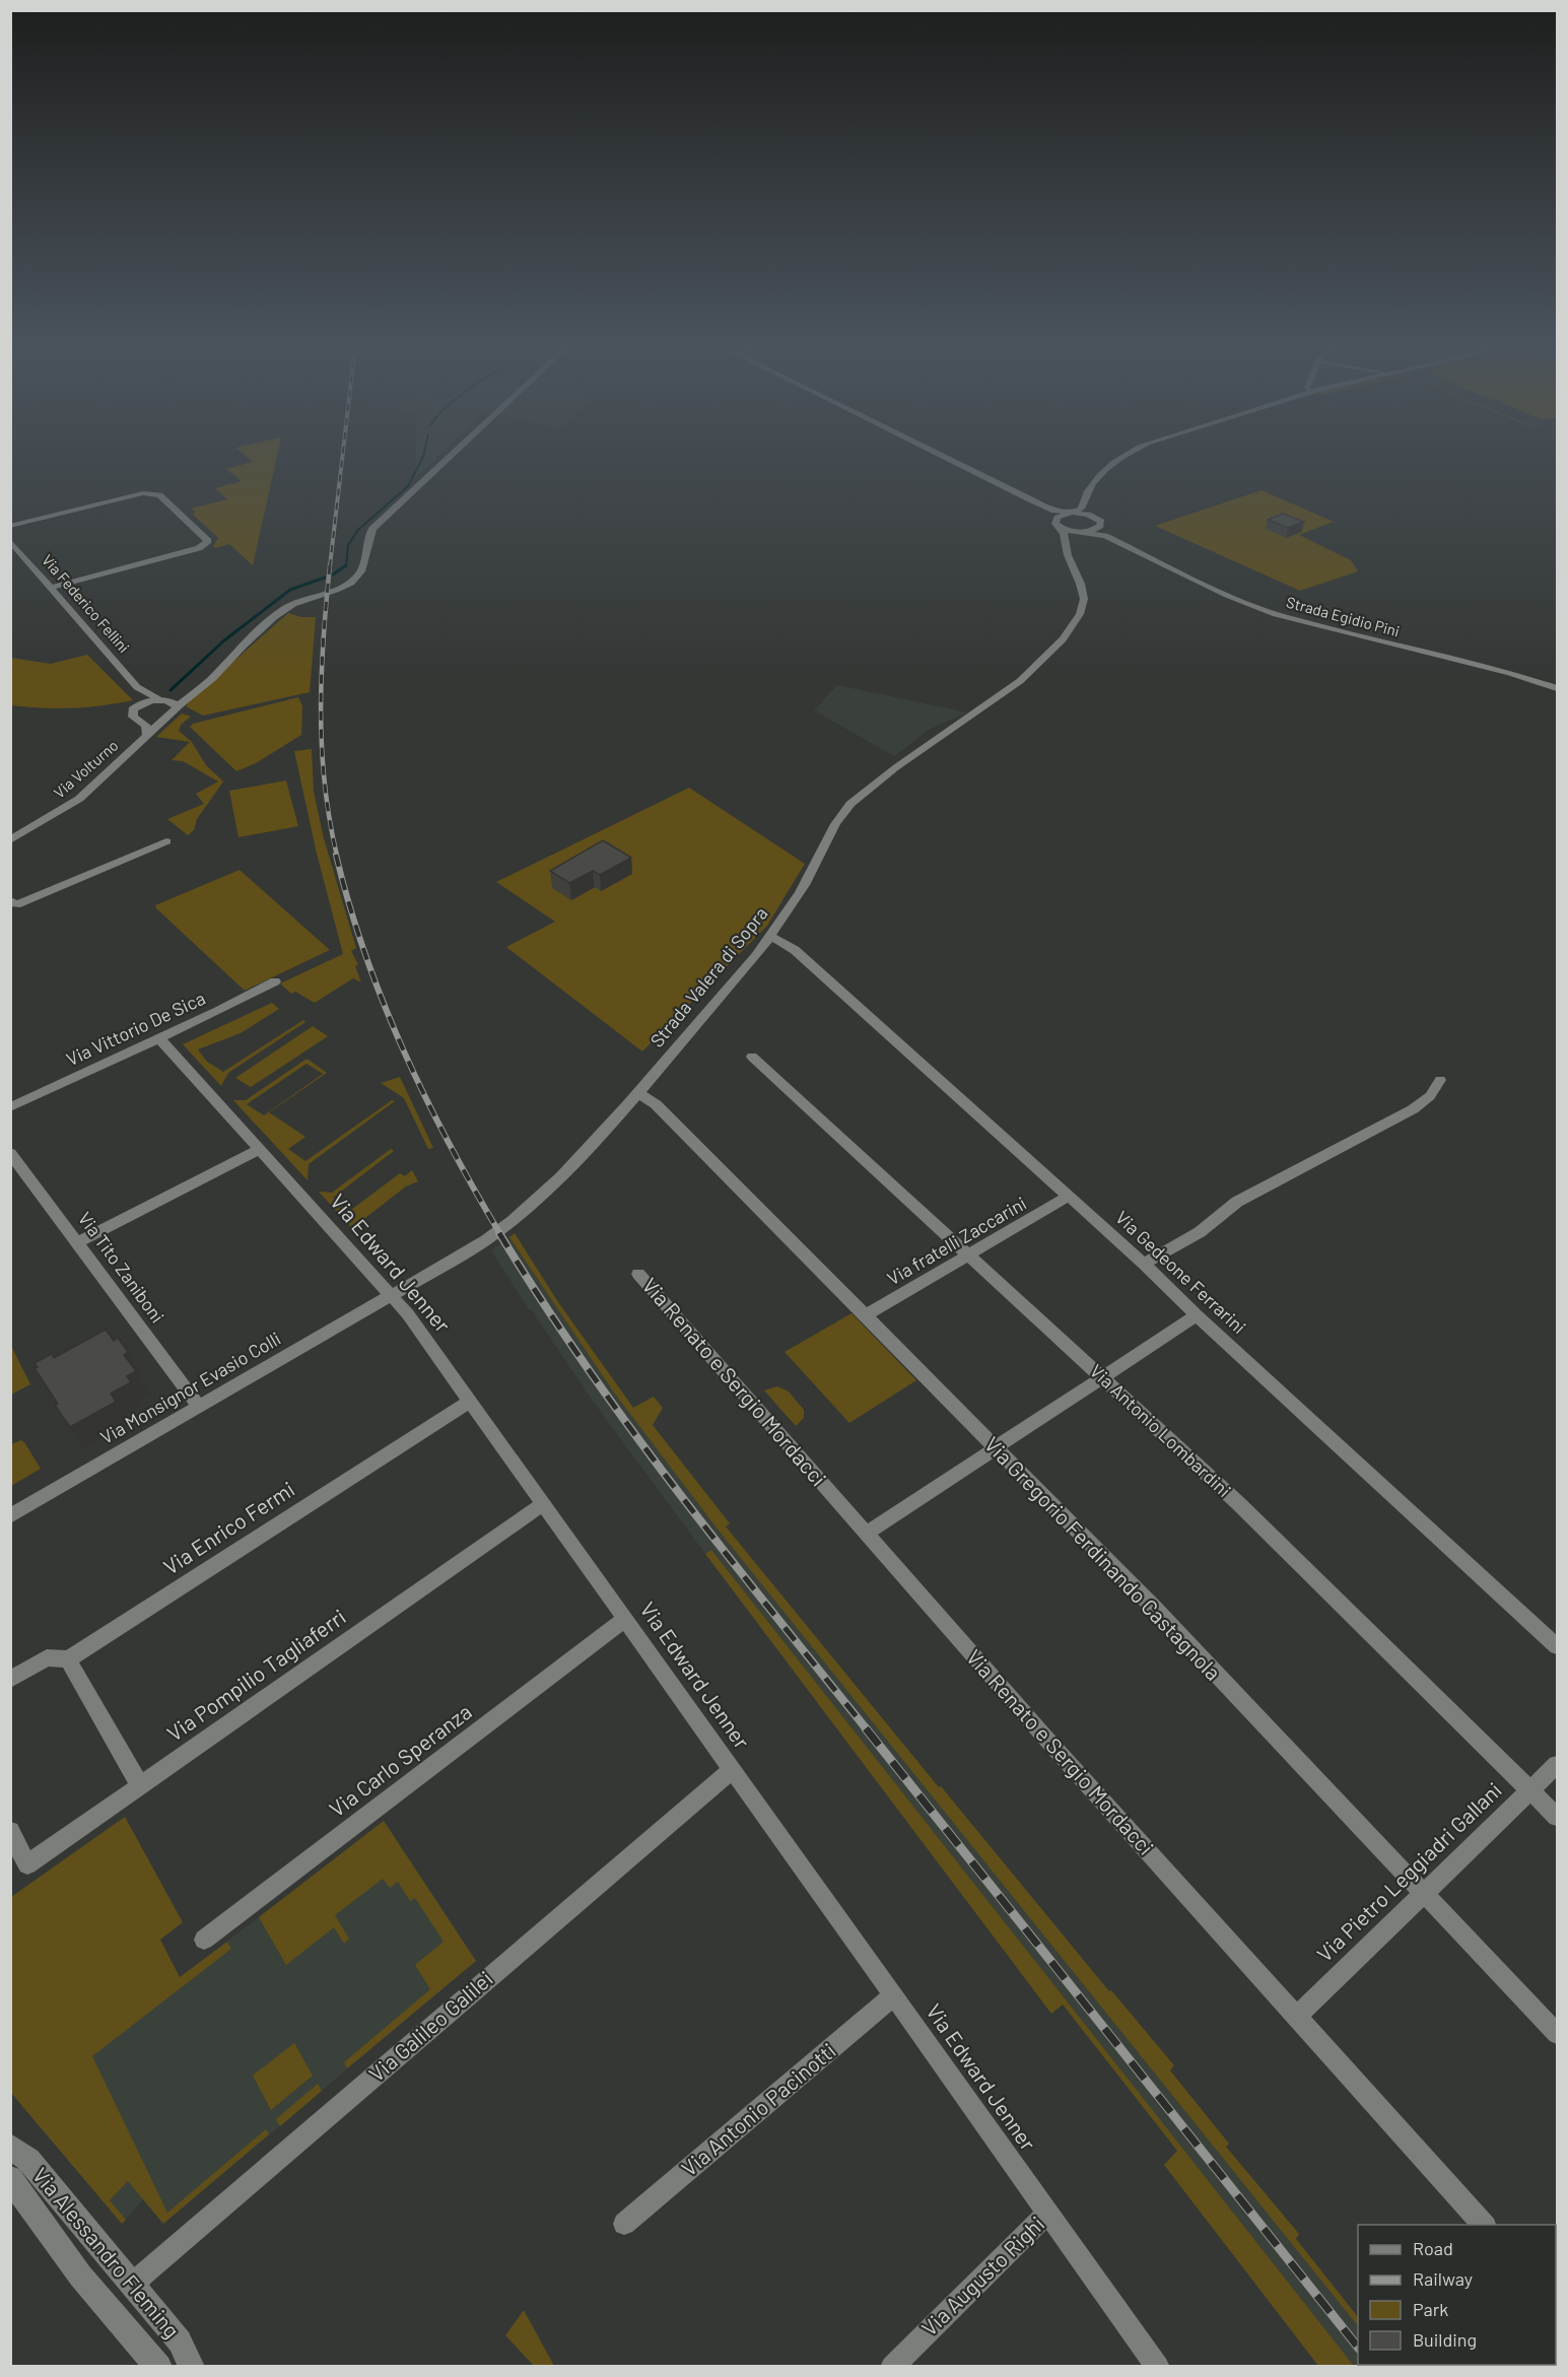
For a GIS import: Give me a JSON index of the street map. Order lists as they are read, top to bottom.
{
  "streets": {
    "street": [
      "Via Federico Fellini",
      "Strada Egidio Pini",
      "Via Volturno",
      "Strada Valera di Sopra",
      "Via Vittorio De Sica",
      "Via fratelli Zaccarini",
      "Via Edward Jenner",
      "Via Tito Zaniboni",
      "Via Gedeone Ferrarini",
      "Via Renato e Sergio Mordacci",
      "Via Monsignor Evasio Colli",
      "Via Antonio Lombardini",
      "Via Enrico Fermi",
      "Via Gregorio Ferdinando Castagnola",
      "Via Pompilio Tagliaferri",
      "Via Carlo Speranza",
      "Via Pietro Leggiadri Gallani",
      "Via Galileo Galilei",
      "Via Antonio Pacinotti",
      "Via Alessandro Fleming",
      "Via Augusto Righi"
    ]
  },
  "crossings": [
    ["Via Federico Fellini", "Via Volturno"],
    ["Strada Valera di Sopra", "Via Edward Jenner"],
    ["Strada Valera di Sopra", "Via Gedeone Ferrarini"],
    ["Strada Valera di Sopra", "Via Monsignor Evasio Colli"],
    ["Strada Valera di Sopra", "Via Gregorio Ferdinando Castagnola"],
    ["Via Vittorio De Sica", "Via Edward Jenner"],
    ["Via fratelli Zaccarini", "Via Gedeone Ferrarini"],
    ["Via fratelli Zaccarini", "Via Antonio Lombardini"],
    ["Via fratelli Zaccarini", "Via Gregorio Ferdinando Castagnola"],
    ["Via Edward Jenner", "Via Monsignor Evasio Colli"],
    ["Via Edward Jenner", "Via Enrico Fermi"],
    ["Via Edward Jenner", "Via Pompilio Tagliaferri"],
    ["Via Edward Jenner", "Via Carlo Speranza"],
    ["Via Edward Jenner", "Via Galileo Galilei"],
    ["Via Edward Jenner", "Via Antonio Pacinotti"],
    ["Via Edward Jenner", "Via Augusto Righi"],
    ["Via Tito Zaniboni", "Via Monsignor Evasio Colli"],
    ["Via Renato e Sergio Mordacci", "Via Pietro Leggiadri Gallani"],
    ["Via Antonio Lombardini", "Via Pietro Leggiadri Gallani"],
    ["Via Gregorio Ferdinando Castagnola", "Via Pietro Leggiadri Gallani"],
    ["Via Galileo Galilei", "Via Alessandro Fleming"]
  ],
  "legend": [
    "Road",
    "Railway",
    "Park",
    "Building"
  ]
}
